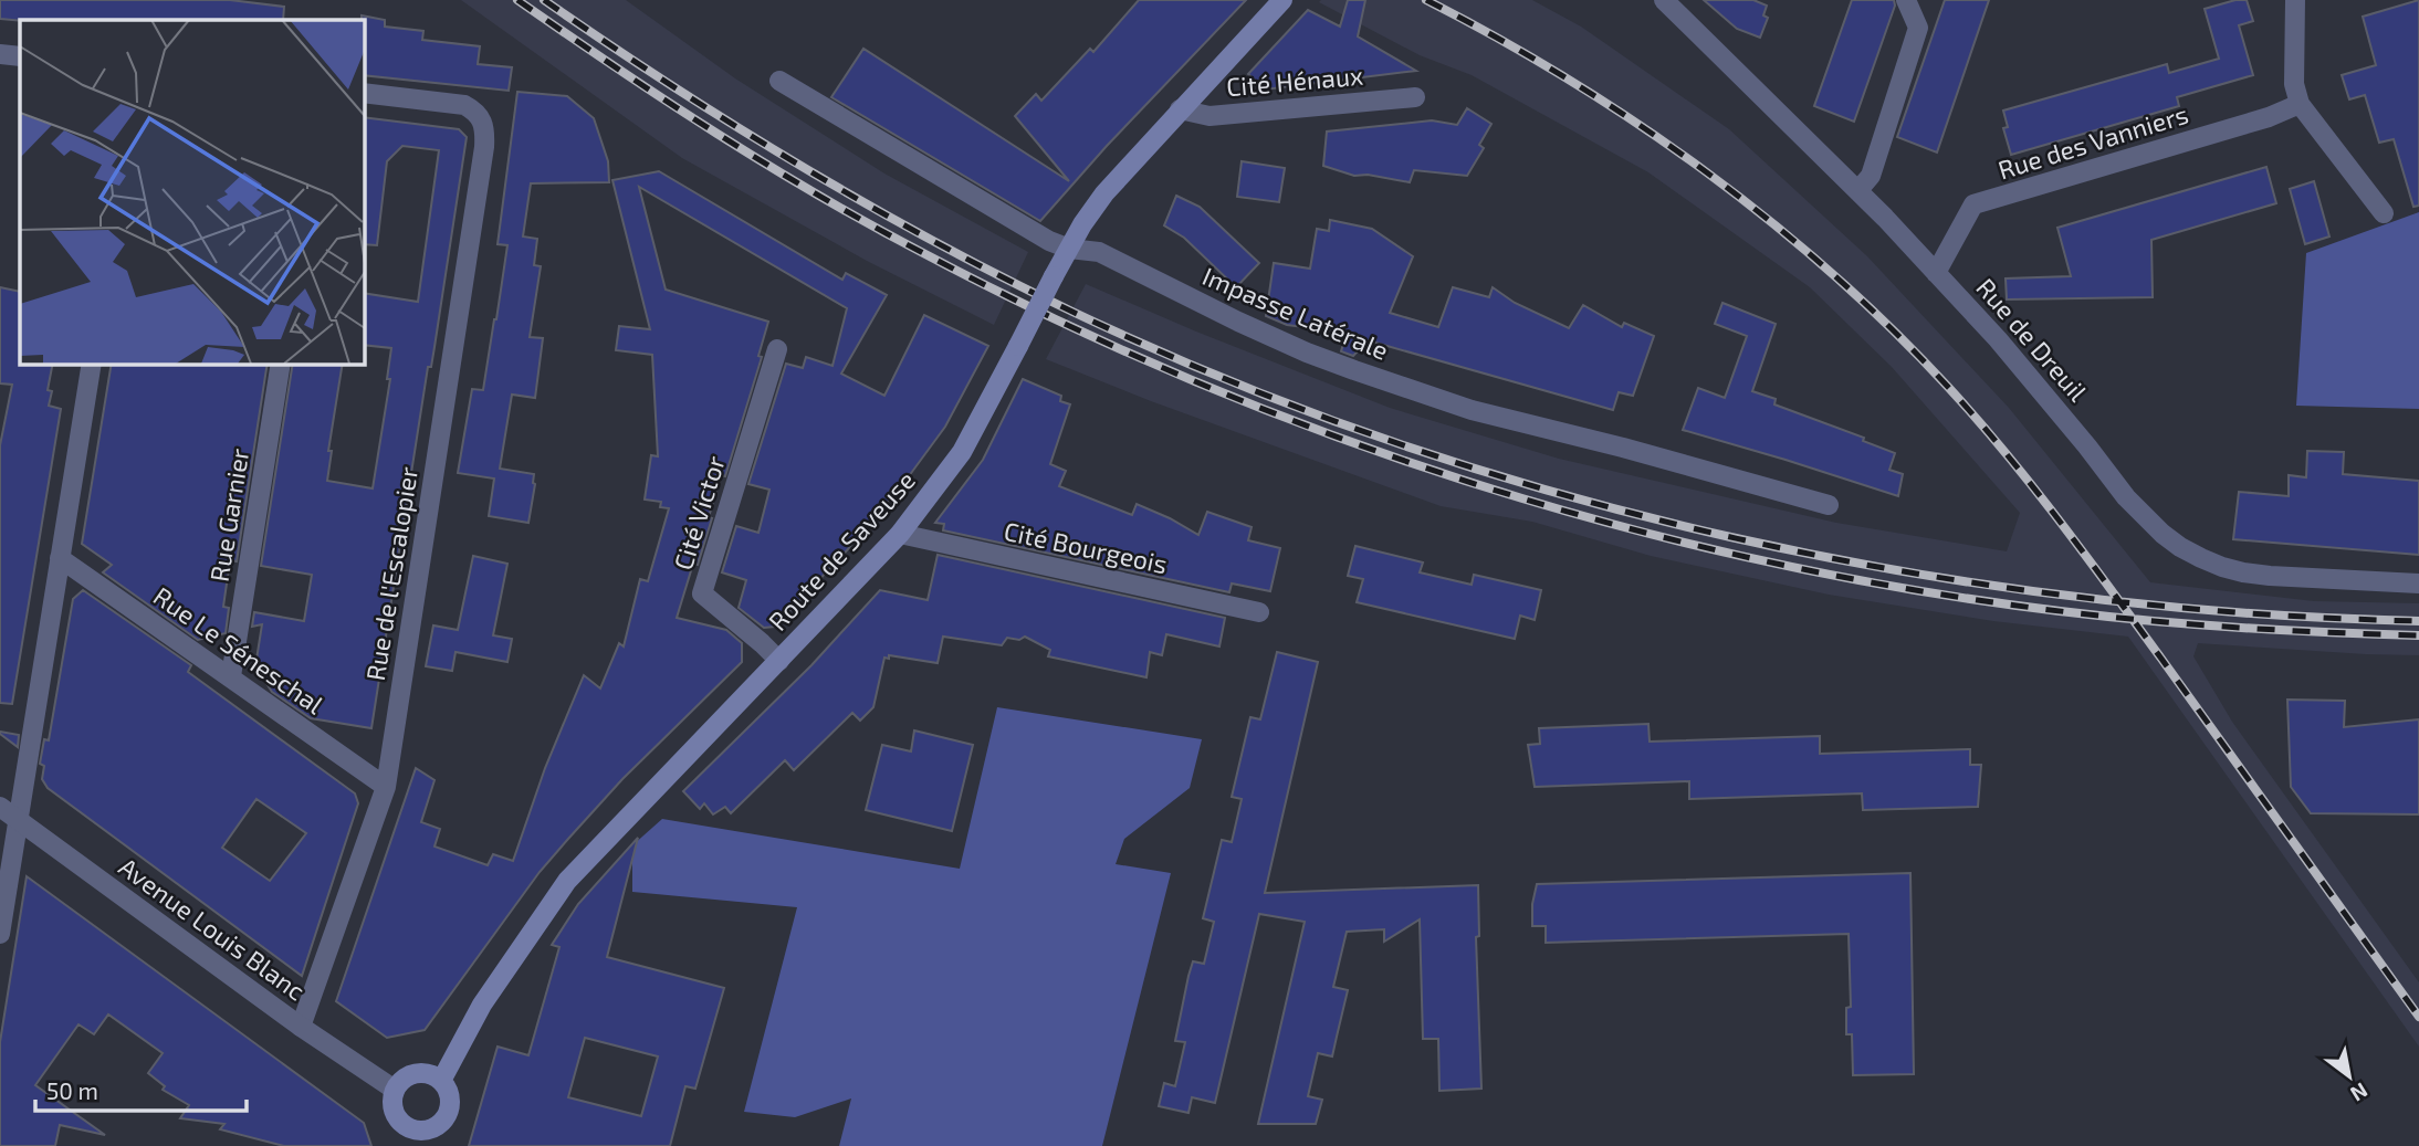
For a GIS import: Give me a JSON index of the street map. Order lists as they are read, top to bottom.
{
  "streets": {
    "main road": ["Route de Saveuse"],
    "street": [
      "Cité Hénaux",
      "Rue des Vanniers",
      "Impasse Latérale",
      "Rue de Dreuil",
      "Cité Victor",
      "Rue Garnier",
      "Cité Bourgeois",
      "Rue de l'Escalopier",
      "Rue Le Séneschal",
      "Avenue Louis Blanc"
    ]
  },
  "crossings": [
    ["Cité Hénaux", "Route de Saveuse"],
    ["Rue des Vanniers", "Rue de Dreuil"],
    ["Impasse Latérale", "Route de Saveuse"],
    ["Cité Victor", "Route de Saveuse"],
    ["Rue Garnier", "Rue Le Séneschal"],
    ["Cité Bourgeois", "Route de Saveuse"],
    ["Route de Saveuse", "Avenue Louis Blanc"],
    ["Rue de l'Escalopier", "Rue Le Séneschal"],
    ["Rue de l'Escalopier", "Avenue Louis Blanc"]
  ],
  "scale_bar": "50 m",
  "north": "bottom right"
}
